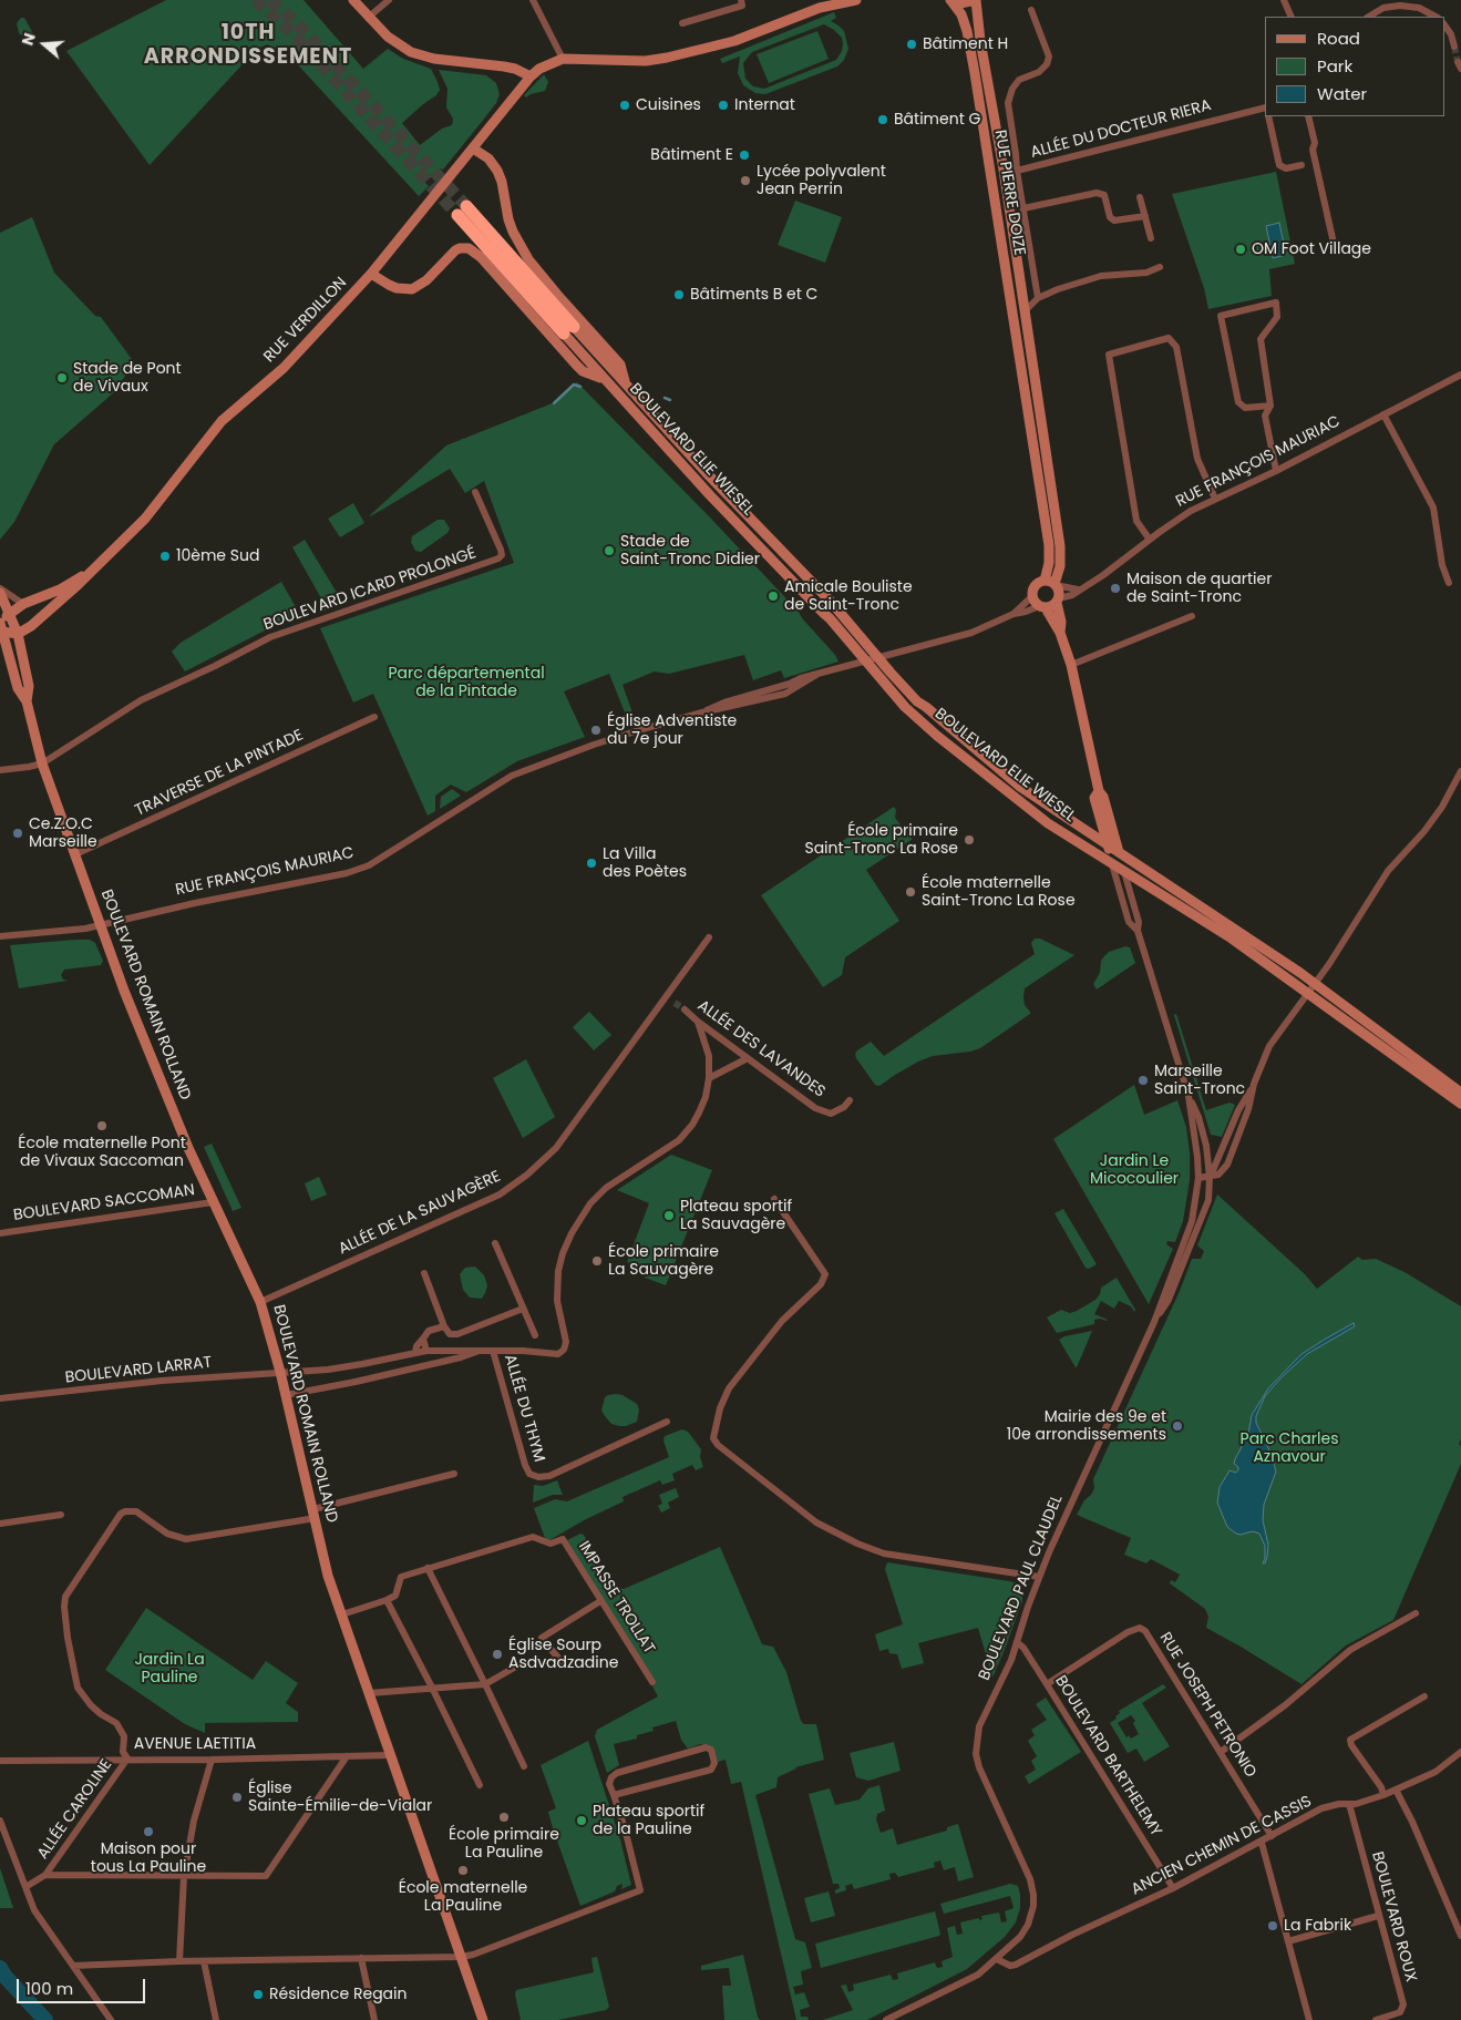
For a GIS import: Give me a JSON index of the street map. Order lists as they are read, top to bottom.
{
  "streets": {
    "highway": ["BOULEVARD ELIE WIESEL"],
    "street": [
      "ALLÉE DU DOCTEUR RIERA",
      "RUE PIERRE DOIZE",
      "RUE VERDILLON",
      "RUE FRANÇOIS MAURIAC",
      "BOULEVARD ICARD PROLONGÉ",
      "TRAVERSE DE LA PINTADE",
      "BOULEVARD ROMAIN ROLLAND",
      "ALLÉE DES LAVANDES",
      "BOULEVARD SACCOMAN",
      "ALLÉE DE LA SAUVAGÈRE",
      "BOULEVARD LARRAT",
      "ALLÉE DU THYM",
      "BOULEVARD PAUL CLAUDEL",
      "IMPASSE TROLLAT",
      "RUE JOSEPH PETRONIO",
      "AVENUE LAETITIA",
      "BOULEVARD BARTHELEMY",
      "ALLÉE CAROLINE",
      "ANCIEN CHEMIN DE CASSIS",
      "BOULEVARD ROUX"
    ]
  },
  "crossings": [
    ["ALLÉE DU DOCTEUR RIERA", "RUE PIERRE DOIZE"],
    ["RUE PIERRE DOIZE", "RUE FRANÇOIS MAURIAC"],
    ["RUE PIERRE DOIZE", "BOULEVARD PAUL CLAUDEL"],
    ["RUE VERDILLON", "BOULEVARD ROMAIN ROLLAND"],
    ["BOULEVARD ELIE WIESEL", "RUE FRANÇOIS MAURIAC"],
    ["BOULEVARD ELIE WIESEL", "BOULEVARD PAUL CLAUDEL"],
    ["RUE FRANÇOIS MAURIAC", "BOULEVARD ROMAIN ROLLAND"],
    ["RUE FRANÇOIS MAURIAC", "BOULEVARD PAUL CLAUDEL"],
    ["BOULEVARD ICARD PROLONGÉ", "BOULEVARD ROMAIN ROLLAND"],
    ["TRAVERSE DE LA PINTADE", "BOULEVARD ROMAIN ROLLAND"],
    ["BOULEVARD ROMAIN ROLLAND", "BOULEVARD SACCOMAN"],
    ["BOULEVARD ROMAIN ROLLAND", "ALLÉE DE LA SAUVAGÈRE"],
    ["BOULEVARD ROMAIN ROLLAND", "BOULEVARD LARRAT"],
    ["BOULEVARD ROMAIN ROLLAND", "AVENUE LAETITIA"],
    ["ALLÉE DES LAVANDES", "ALLÉE DE LA SAUVAGÈRE"],
    ["ALLÉE DES LAVANDES", "BOULEVARD LARRAT"],
    ["BOULEVARD LARRAT", "ALLÉE DU THYM"],
    ["BOULEVARD PAUL CLAUDEL", "BOULEVARD BARTHELEMY"],
    ["BOULEVARD PAUL CLAUDEL", "ANCIEN CHEMIN DE CASSIS"],
    ["RUE JOSEPH PETRONIO", "BOULEVARD BARTHELEMY"],
    ["RUE JOSEPH PETRONIO", "ANCIEN CHEMIN DE CASSIS"],
    ["AVENUE LAETITIA", "ALLÉE CAROLINE"],
    ["BOULEVARD BARTHELEMY", "ANCIEN CHEMIN DE CASSIS"],
    ["ANCIEN CHEMIN DE CASSIS", "BOULEVARD ROUX"]
  ],
  "districts": ["10TH ARRONDISSEMENT"],
  "parks": [
    "Parc départemental de la Pintade",
    "Jardin Le Micocoulier",
    "Parc Charles Aznavour",
    "Jardin La Pauline"
  ],
  "places": [
    "Bâtiment H",
    "Cuisines",
    "Internat",
    "Bâtiment G",
    "Bâtiment E",
    "Lycée polyvalent Jean Perrin",
    "OM Foot Village",
    "Bâtiments B et C",
    "Stade de Pont de Vivaux",
    "Stade de Saint-Tronc Didier",
    "10ème Sud",
    "Maison de quartier de Saint-Tronc",
    "Amicale Bouliste de Saint-Tronc",
    "Église Adventiste du 7e jour",
    "Ce.Z.O.C Marseille",
    "École primaire Saint-Tronc La Rose",
    "La Villa des Poètes",
    "École maternelle Saint-Tronc La Rose",
    "Marseille Saint-Tronc",
    "École maternelle Pont de Vivaux Saccoman",
    "Plateau sportif La Sauvagère",
    "École primaire La Sauvagère",
    "Mairie des 9e et 10e arrondissements",
    "Église Sourp Asdvadzadine",
    "Église Sainte-Émilie-de-Vialar",
    "École primaire La Pauline",
    "Plateau sportif de la Pauline",
    "Maison pour tous La Pauline",
    "École maternelle La Pauline",
    "La Fabrik",
    "Résidence Regain"
  ],
  "legend": ["Road", "Park", "Water"],
  "scale_bar": "100 m",
  "north": "left"
}
